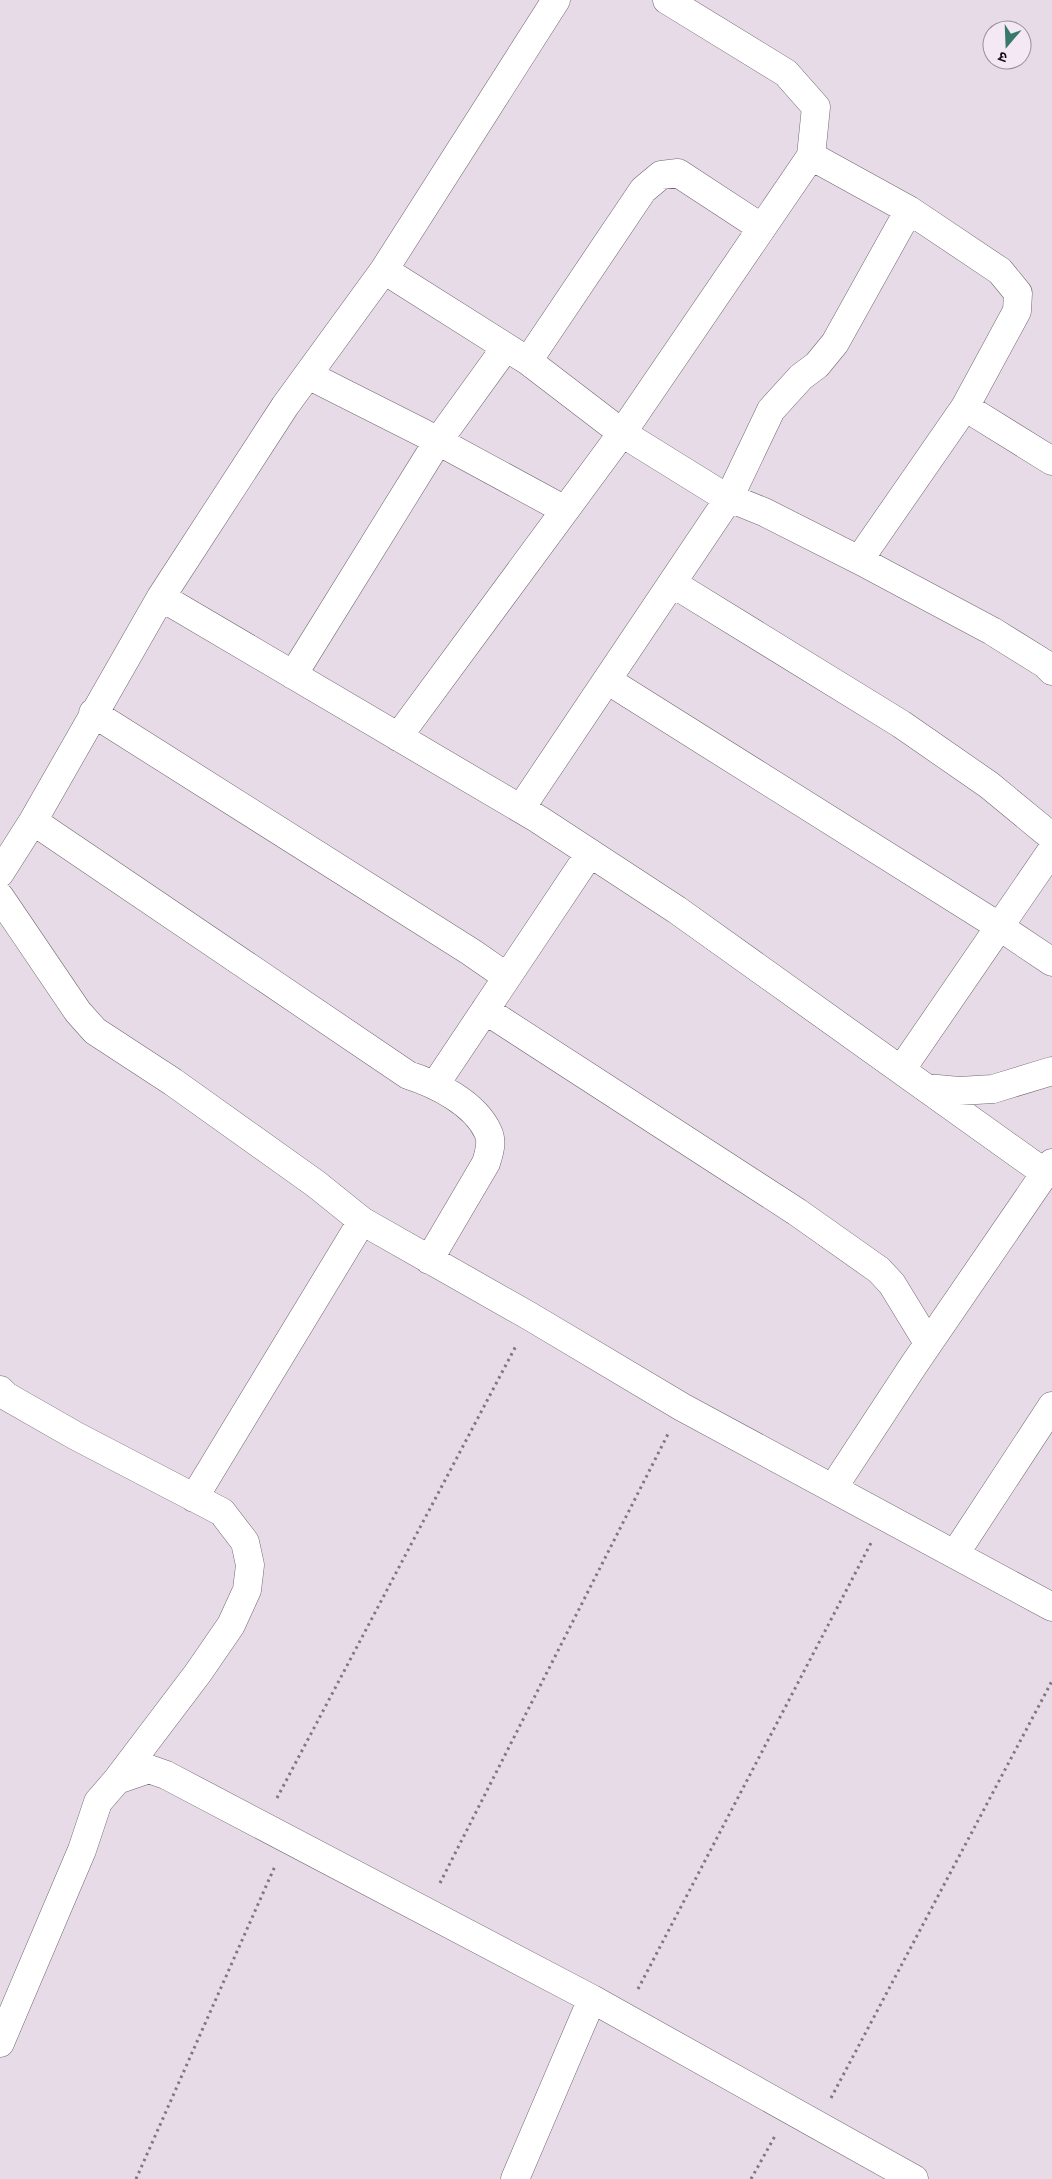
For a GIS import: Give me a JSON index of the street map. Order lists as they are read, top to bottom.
{
  "north": "bottom"
}
